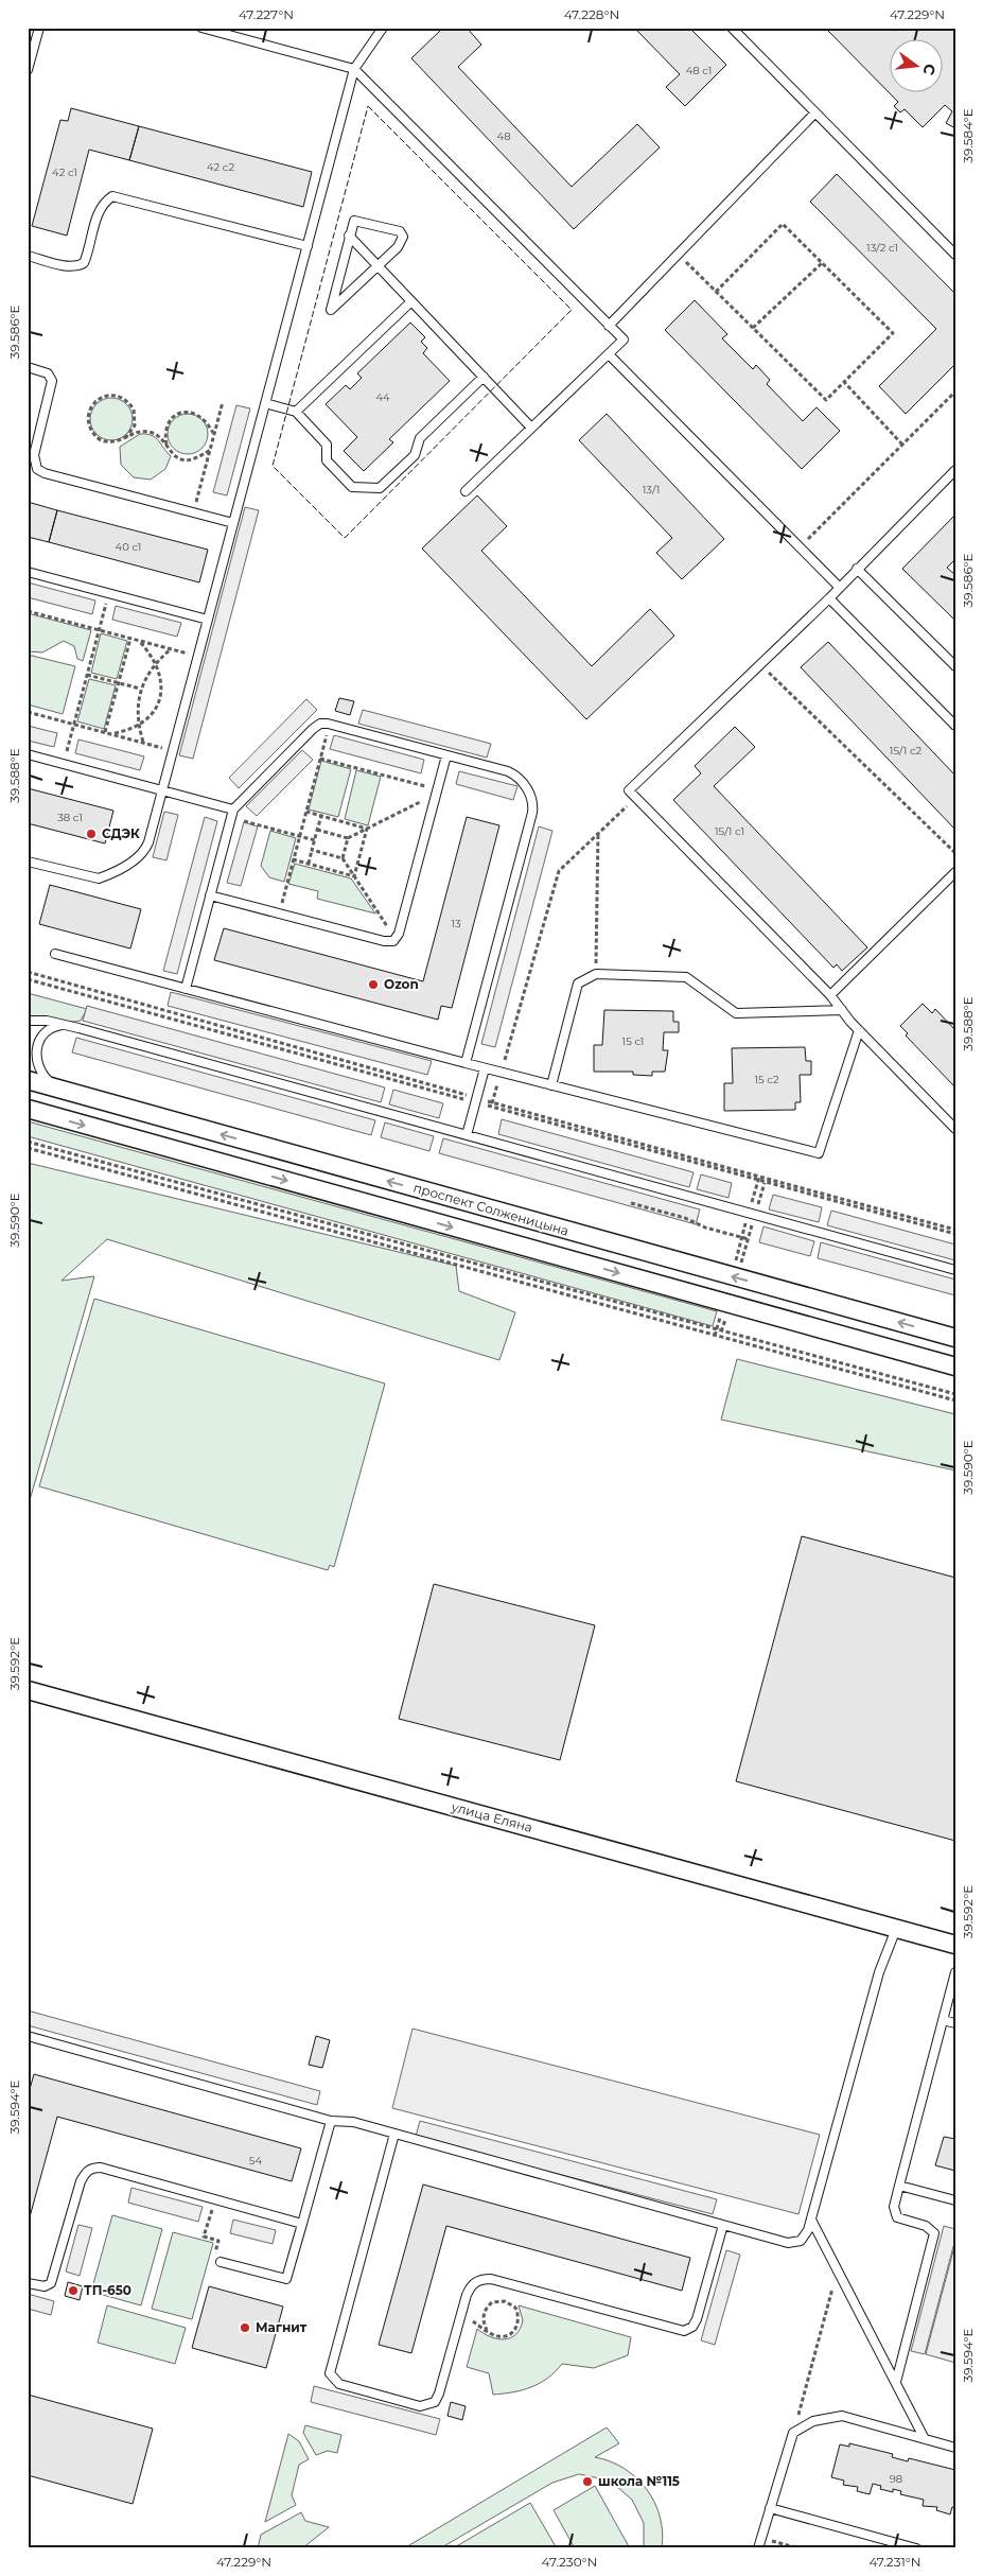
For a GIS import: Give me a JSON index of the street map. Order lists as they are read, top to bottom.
{
  "streets": {
    "street": ["проспект Солженицына", "улица Еляна"]
  },
  "places": [
    "СДЭК",
    "Ozon",
    "ТП-650",
    "Магнит",
    "школа №115"
  ],
  "house_numbers": [
    "48 с1",
    "48",
    "42 с2",
    "42 с1",
    "13/2 с1",
    "44",
    "13/1",
    "40 с1",
    "15/1 с2",
    "38 с1",
    "15/1 с1",
    "13",
    "15 с1",
    "15 с2",
    "54",
    "98"
  ],
  "north": "right",
  "coordinates": [
    "47.227°N",
    "47.228°N",
    "47.229°N",
    "39.584°E",
    "39.586°E",
    "39.588°E",
    "39.590°E",
    "39.592°E",
    "39.594°E",
    "47.230°N",
    "47.231°N"
  ]
}
